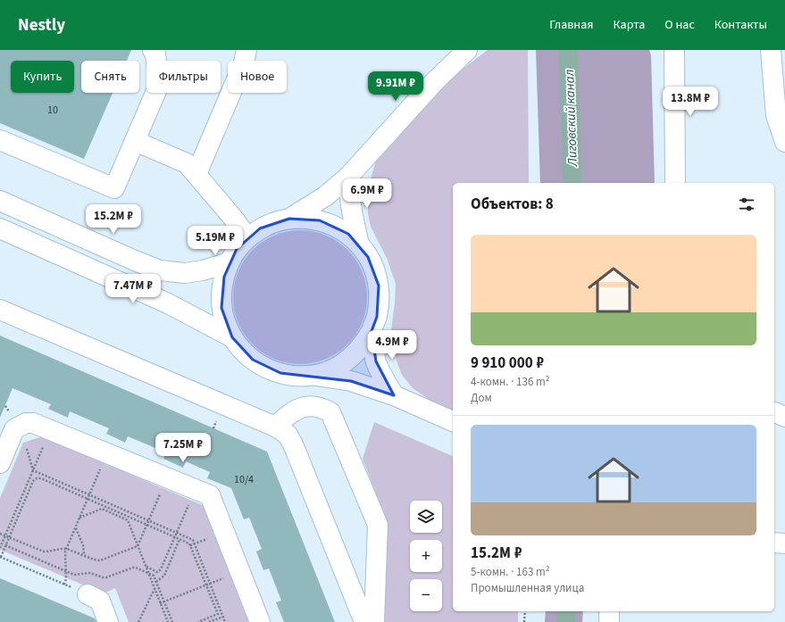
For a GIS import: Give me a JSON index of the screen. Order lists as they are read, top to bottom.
{
  "water": ["Лиговский канал"],
  "house_numbers": ["10", "10/4"],
  "page": {
    "header": "Nestly",
    "nav": [
      "Главная",
      "Карта",
      "О нас",
      "Контакты"
    ],
    "chip": [
      "Купить",
      "Снять",
      "Фильтры",
      "Новое"
    ],
    "price": [
      "9.91M ₽",
      "13.8M ₽",
      "6.9M ₽",
      "15.2M ₽",
      "5.19M ₽",
      "7.47M ₽",
      "4.9M ₽",
      "7.25M ₽"
    ],
    "heading": "Объектов: 8",
    "list": [
      {
        "name": "9 910 000 ₽",
        "note": "4-комн. · 136 m² · Дом"
      },
      {
        "name": "15.2M ₽",
        "note": "5-комн. · 163 m² · Промышленная улица"
      }
    ],
    "map_buttons": ["+", "−"]
  }
}
